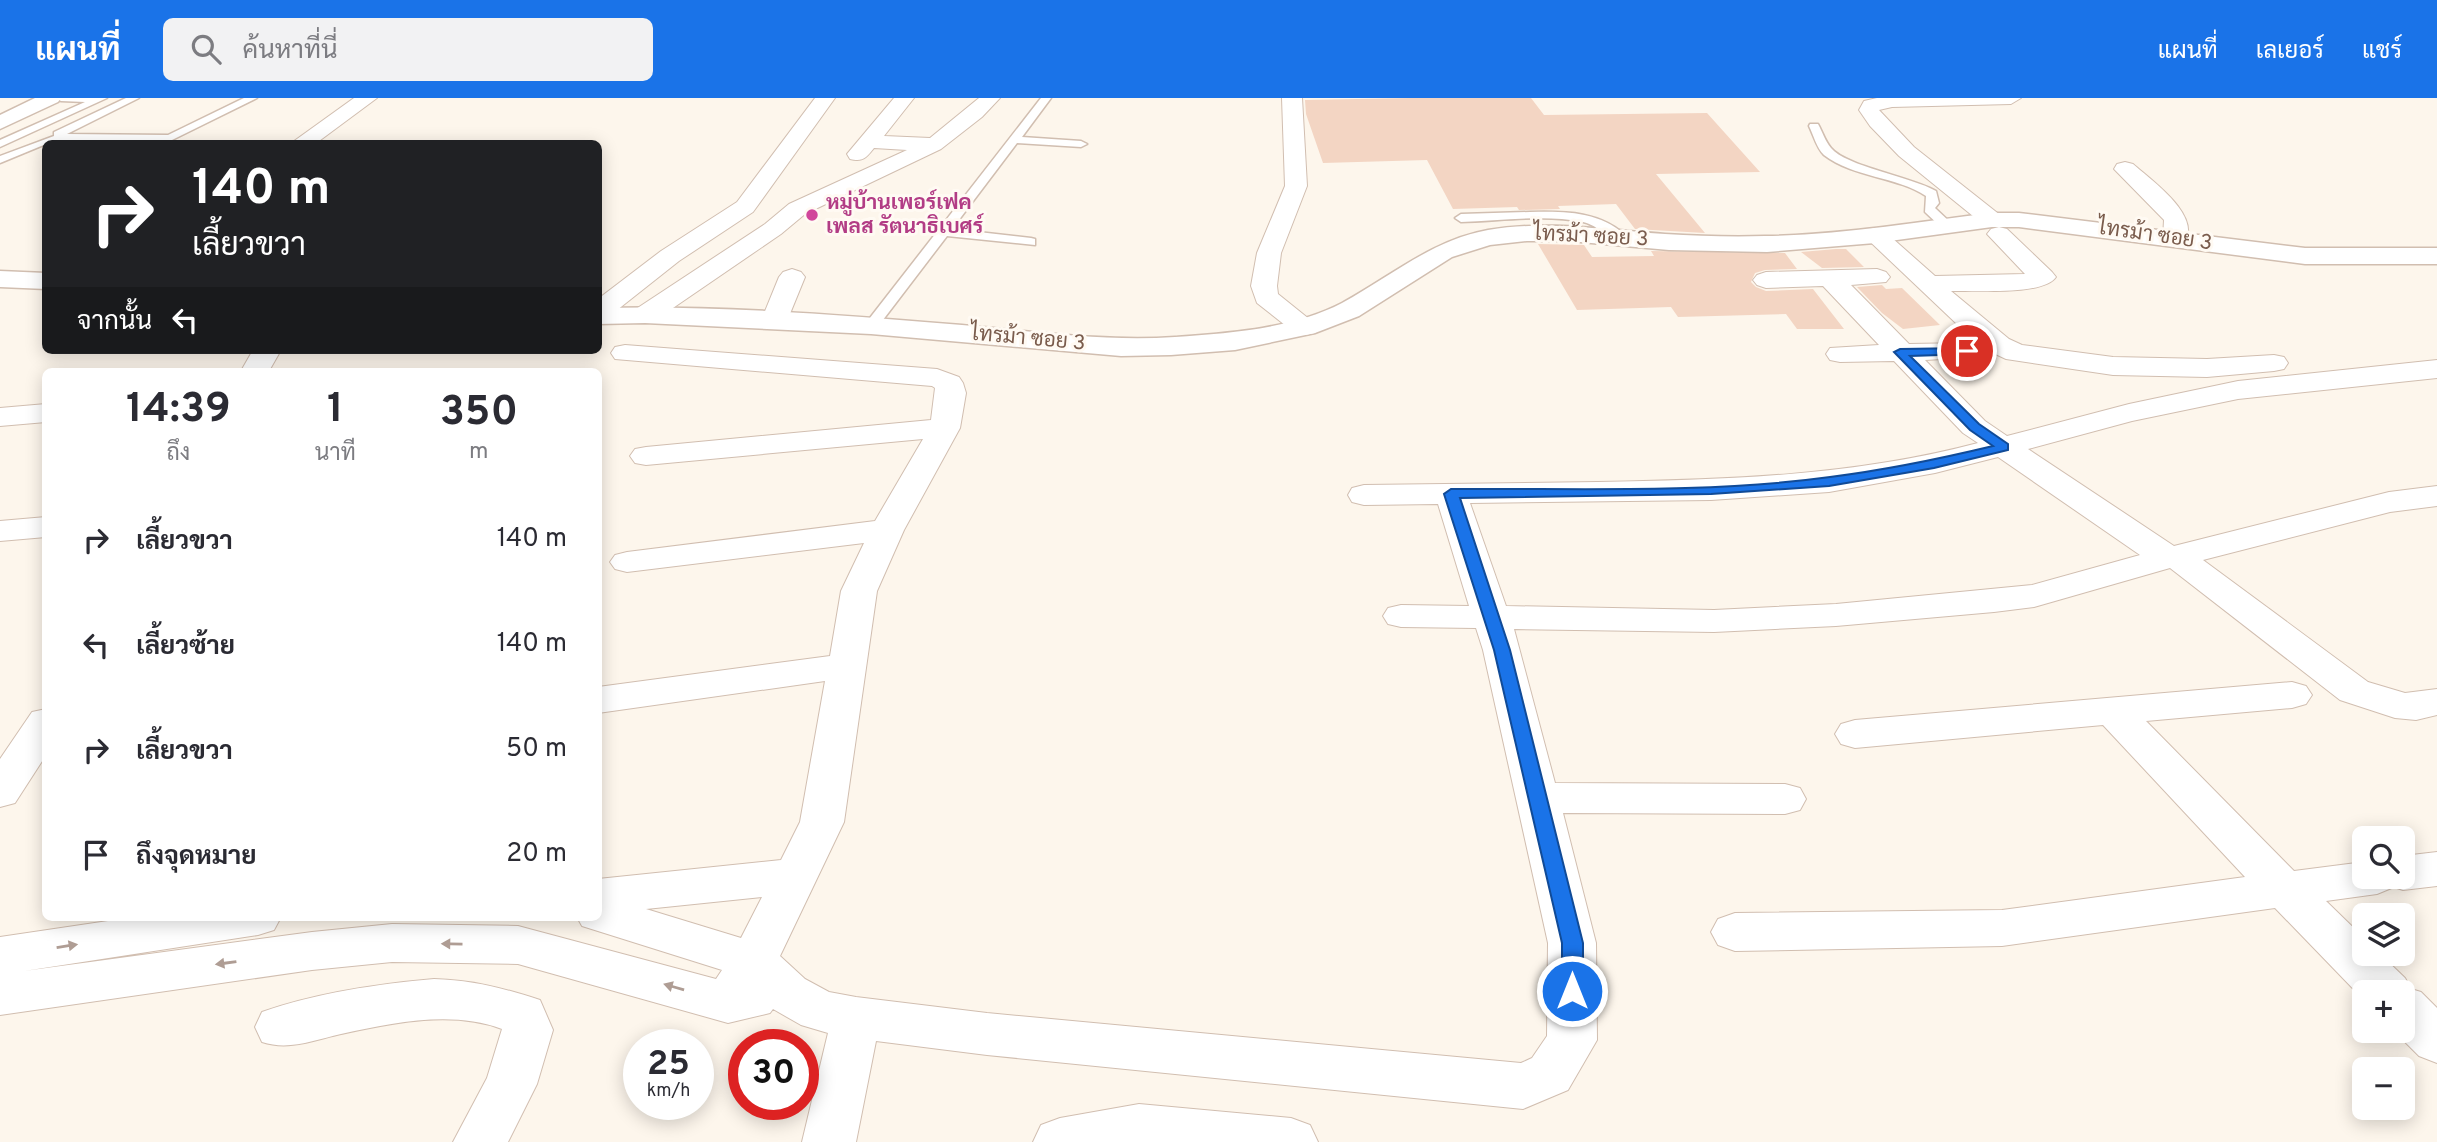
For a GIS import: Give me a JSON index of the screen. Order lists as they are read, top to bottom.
{
  "streets": {
    "street": ["ไทรม้า ซอย 3"]
  },
  "places": ["หมู่บ้านเพอร์เฟค เพลส รัตนาธิเบศร์"],
  "page": {
    "header": "แผนที่",
    "search": "ค้นหาที่นี่",
    "nav": ["แผนที่", "เลเยอร์", "แชร์"],
    "turn": ["140 m", "เลี้ยวขวา"],
    "then": "จากนั้น",
    "eta": [
      "14:39",
      "ถึง",
      "1",
      "นาที",
      "350",
      "m"
    ],
    "list": [
      {
        "name": "เลี้ยวขวา",
        "value": "140 m"
      },
      {
        "name": "เลี้ยวซ้าย",
        "value": "140 m"
      },
      {
        "name": "เลี้ยวขวา",
        "value": "50 m"
      },
      {
        "name": "ถึงจุดหมาย",
        "value": "20 m"
      }
    ],
    "map_buttons": ["+", "−"],
    "speed": "25 km/h",
    "limit": "30"
  }
}
